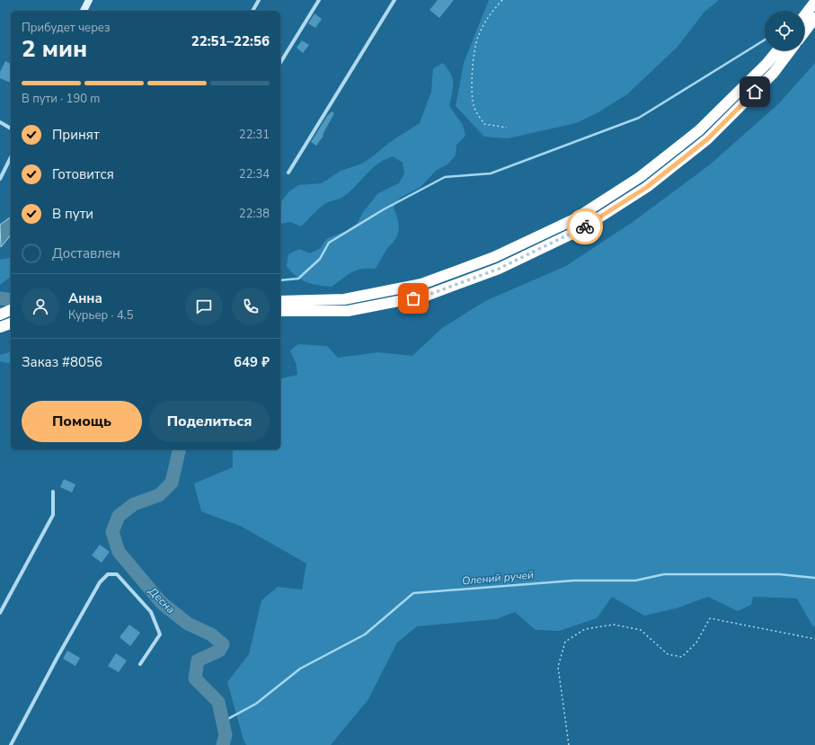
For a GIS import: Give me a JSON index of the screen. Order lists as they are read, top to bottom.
{
  "water": ["Олений ручей", "Десна"],
  "page": {
    "heading": ["2 мин", "Прибудет через", "22:51–22:56"],
    "panel": [
      "Анна",
      "Курьер · 4.5",
      "Заказ #8056",
      "649 ₽"
    ],
    "bar": "В пути · 190 m",
    "list": [
      ["Принят", "22:31"],
      ["Готовится", "22:34"],
      ["В пути", "22:38"],
      "Доставлен"
    ],
    "buttons": ["Помощь", "Поделиться"]
  }
}
